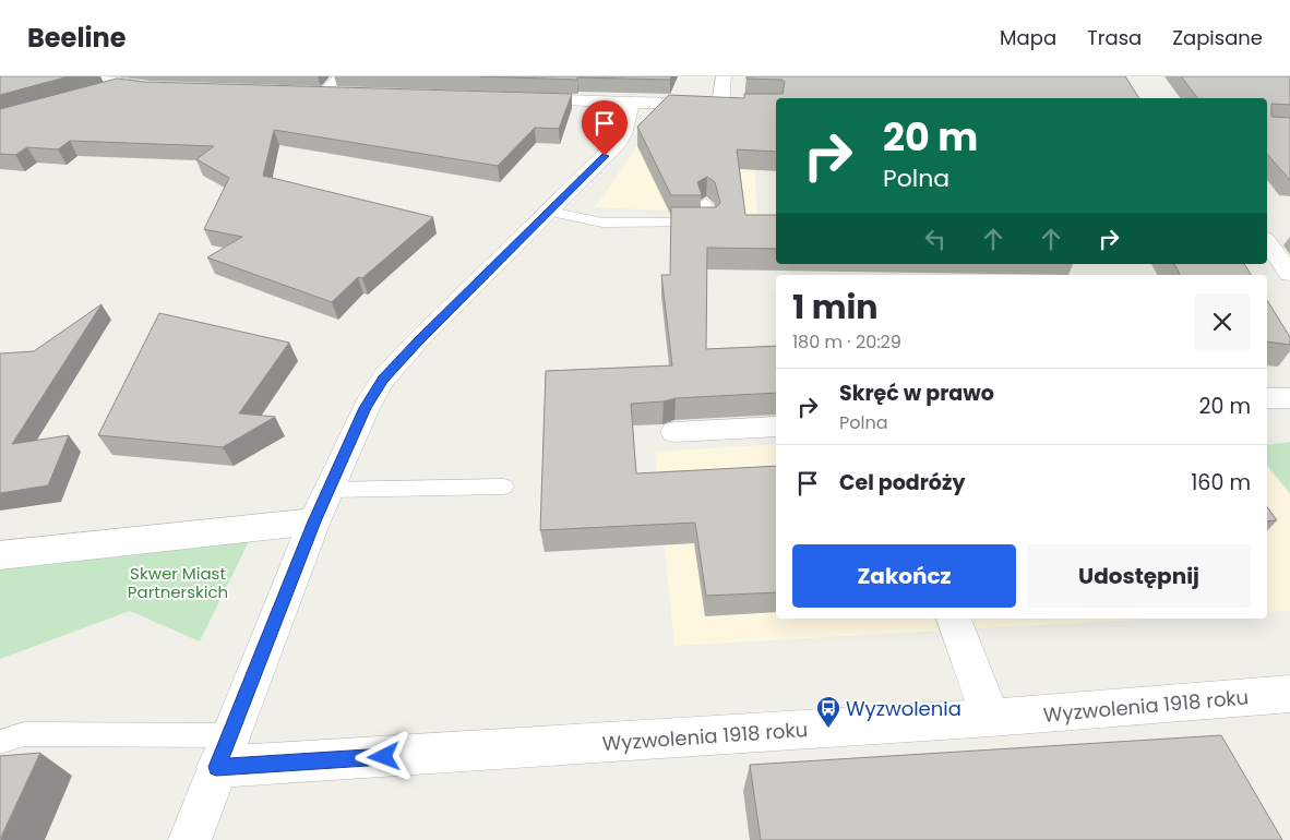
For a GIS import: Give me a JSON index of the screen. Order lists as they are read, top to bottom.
{
  "streets": {
    "street": ["Wyzwolenia 1918 roku"]
  },
  "parks": ["Skwer Miast Partnerskich"],
  "places": {
    "bus stop": ["Wyzwolenia"]
  },
  "page": {
    "header": "Beeline",
    "nav": ["Mapa", "Trasa", "Zapisane"],
    "turn": ["20 m", "Polna"],
    "heading": ["1 min", "180 m · 20:29"],
    "list": [
      {
        "name": "Skręć w prawo",
        "note": "Polna",
        "value": "20 m"
      },
      {
        "name": "Cel podróży",
        "value": "160 m"
      }
    ],
    "buttons": ["Zakończ", "Udostępnij"]
  }
}
